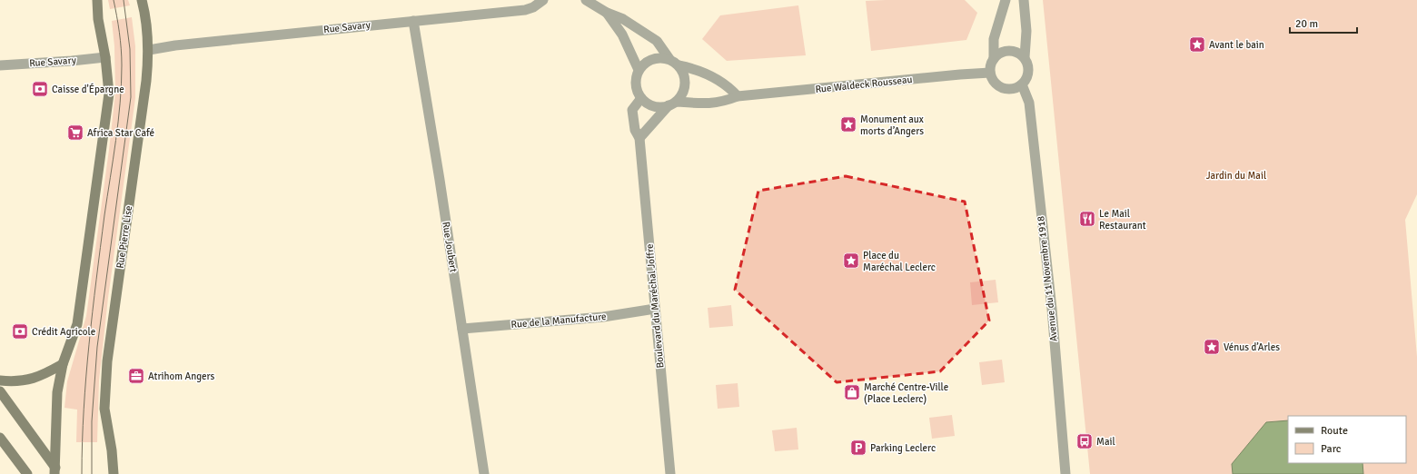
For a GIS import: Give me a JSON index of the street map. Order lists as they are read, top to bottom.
{
  "streets": {
    "main road": ["Rue Pierre Lise"],
    "street": [
      "Rue Savary",
      "Rue Waldeck Rousseau",
      "Rue Joubert",
      "Avenue du 11 Novembre 1918",
      "Boulevard du Maréchal Joffre",
      "Rue de la Manufacture"
    ]
  },
  "crossings": [
    ["Rue Savary", "Rue Pierre Lise"],
    ["Rue Savary", "Rue Joubert"],
    ["Rue Waldeck Rousseau", "Avenue du 11 Novembre 1918"],
    ["Rue Waldeck Rousseau", "Boulevard du Maréchal Joffre"],
    ["Rue Joubert", "Rue de la Manufacture"],
    ["Boulevard du Maréchal Joffre", "Rue de la Manufacture"]
  ],
  "parks": ["Jardin du Mail"],
  "places": {
    "place": [
      "Avant le bain",
      "Monument aux morts d’Angers",
      "Place du Maréchal Leclerc",
      "Vénus d’Arles"
    ],
    "bank": ["Caisse d'Épargne", "Crédit Agricole"],
    "supermarket": ["Africa Star Café"],
    "restaurant": ["Le Mail Restaurant"],
    "office": ["Atrihom Angers"],
    "shop": ["Marché Centre-Ville (Place Leclerc)"],
    "bus stop": ["Mail"],
    "parking": ["Parking Leclerc"]
  },
  "legend": ["Route", "Parc"],
  "scale_bar": "20 m"
}
